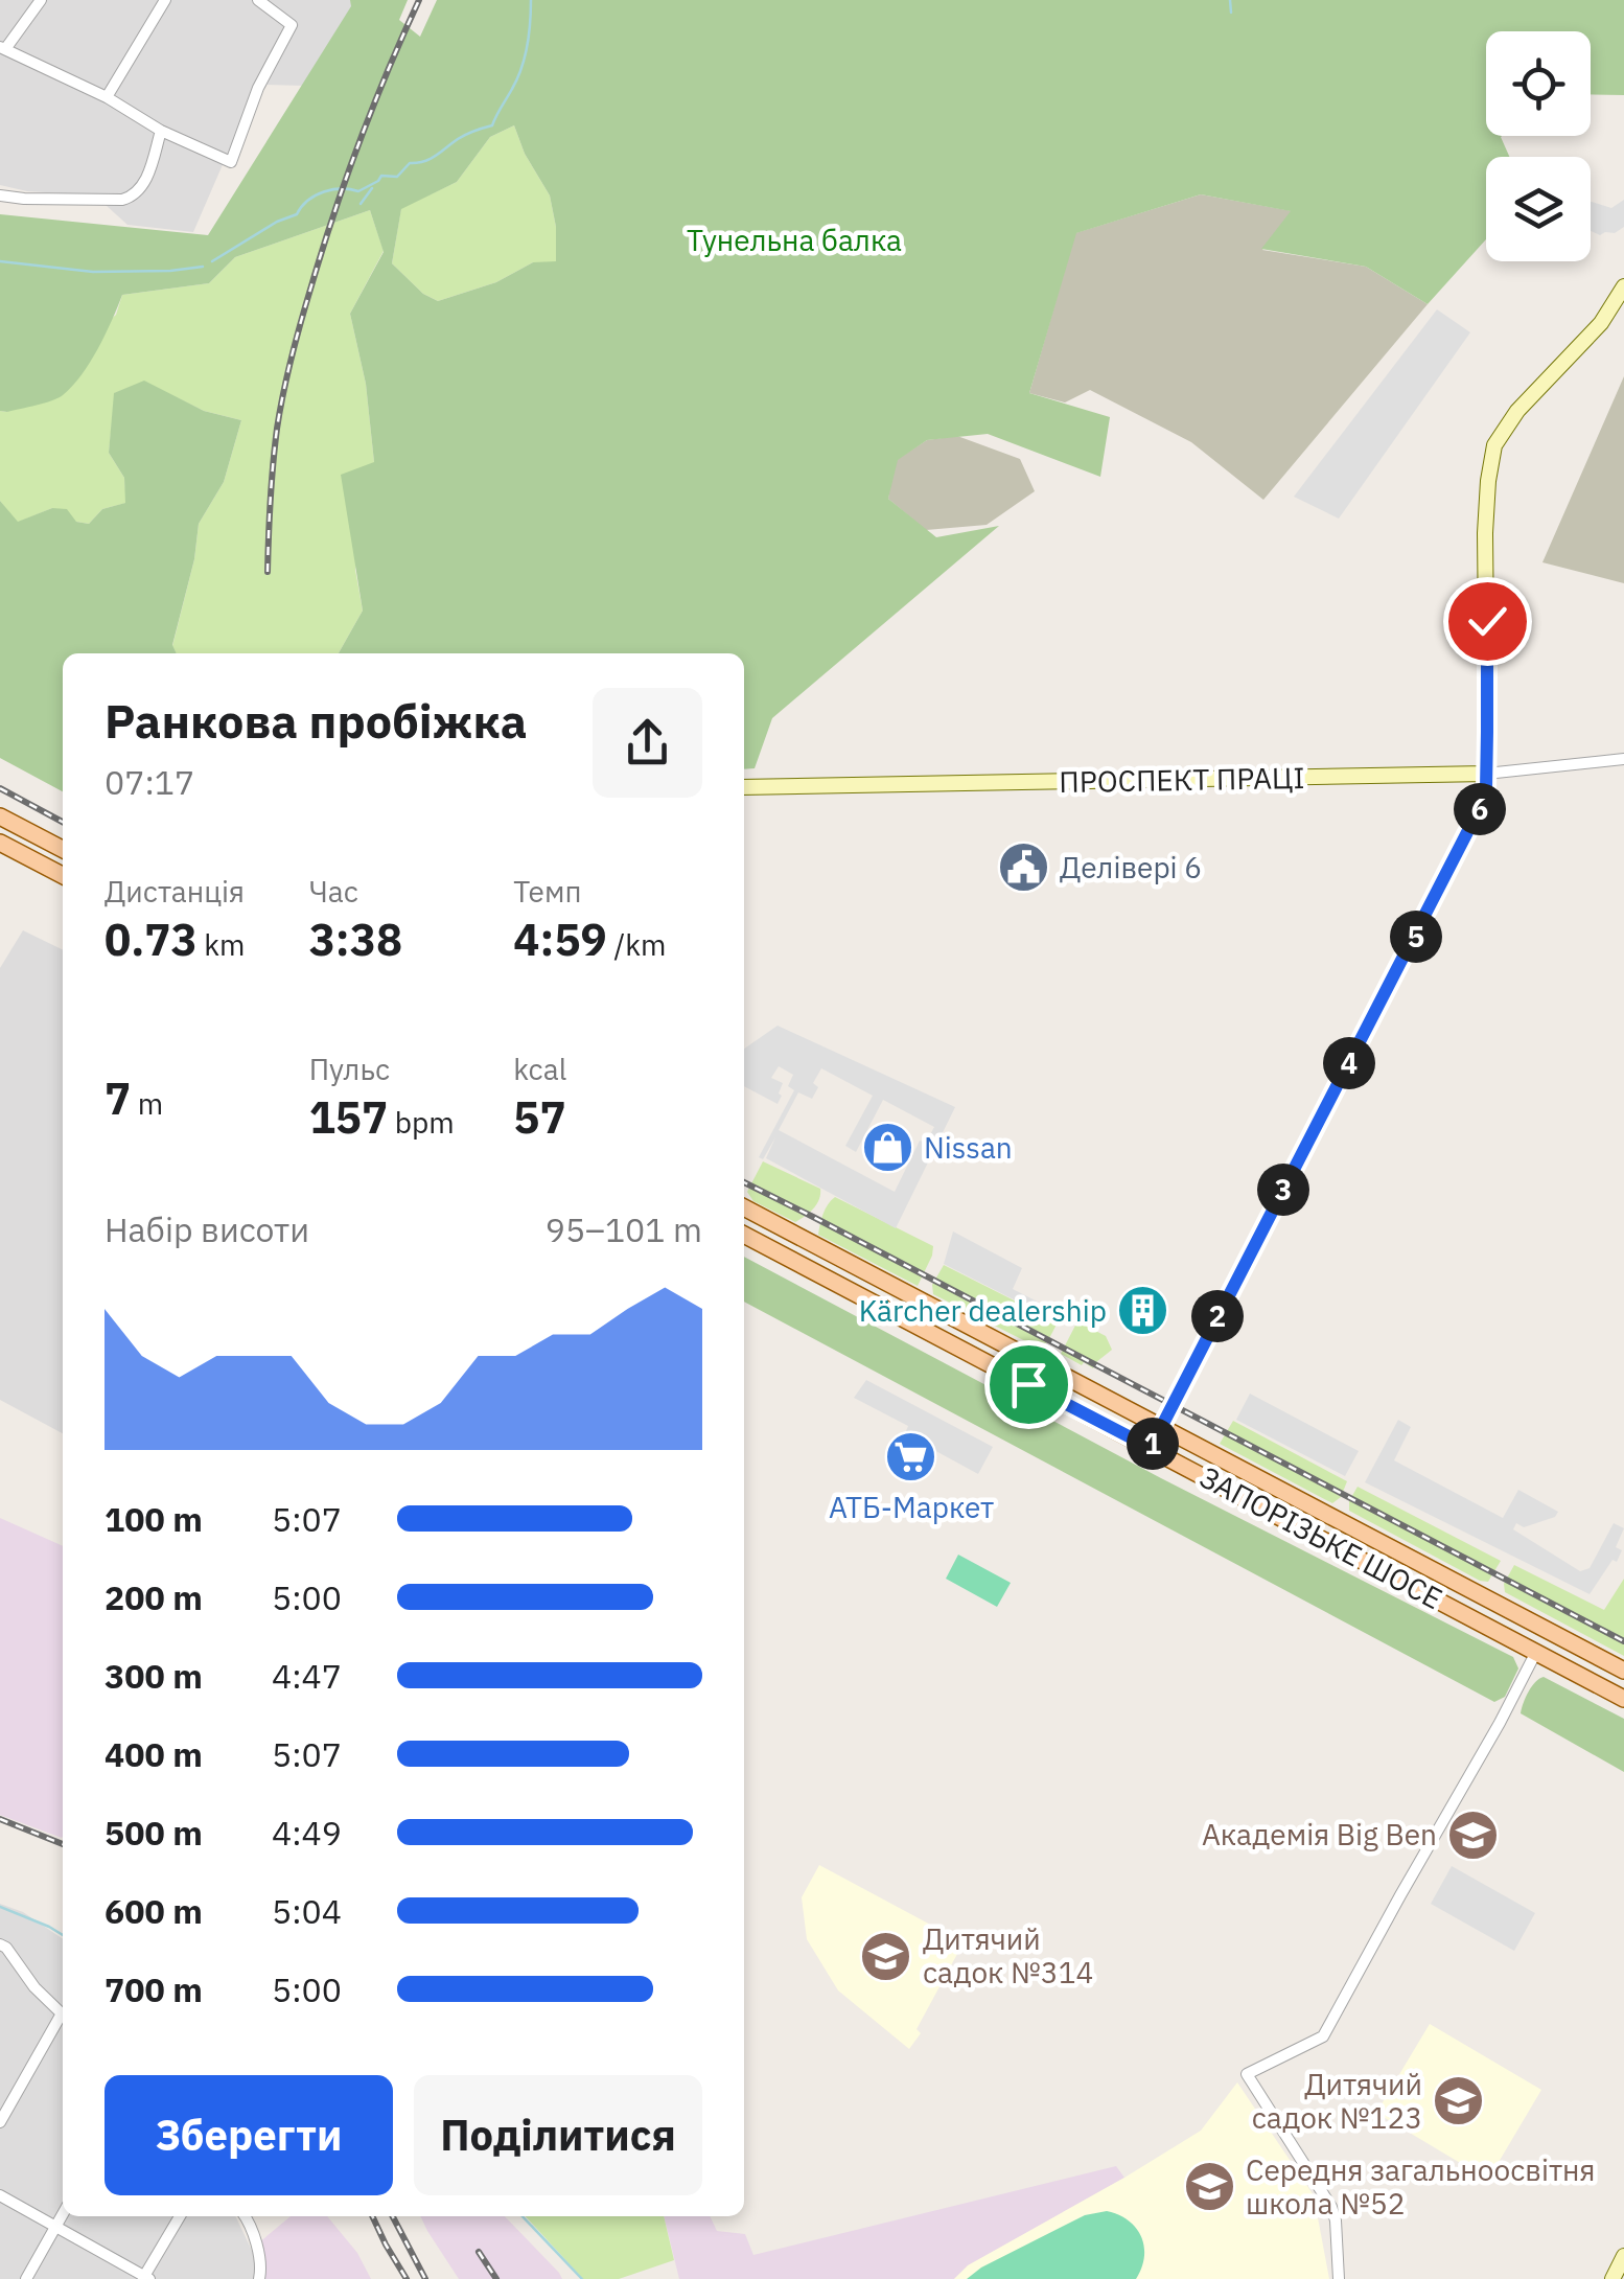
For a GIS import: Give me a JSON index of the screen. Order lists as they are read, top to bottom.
{
  "streets": {
    "main road": ["ПРОСПЕКТ ПРАЦІ", "ЗАПОРІЗЬКЕ ШОСЕ"]
  },
  "parks": ["Тунельна балка"],
  "places": {
    "public building": ["Делівері 6"],
    "shop": ["Nissan"],
    "building": ["Kärcher dealership"],
    "supermarket": ["АТБ-Маркет"],
    "school or university": [
      "Академія Big Ben",
      "Дитячий садок №314",
      "Дитячий садок №123",
      "Середня загальноосвітня школа №52"
    ]
  },
  "page": {
    "heading": ["Ранкова пробіжка", "07:17"],
    "pins": [
      "6",
      "5",
      "4",
      "3",
      "2",
      "1"
    ],
    "stats": [
      ["Дистанція", "0.73 km"],
      ["Час", "3:38"],
      ["Темп", "4:59 /km"],
      ["7 m"],
      ["Пульс", "157 bpm"],
      ["kcal", "57"]
    ],
    "chart": ["Набір висоти", "95–101 m"],
    "list": [
      {
        "name": "100 m",
        "note": "5:07"
      },
      {
        "name": "200 m",
        "note": "5:00"
      },
      {
        "name": "300 m",
        "note": "4:47"
      },
      {
        "name": "400 m",
        "note": "5:07"
      },
      {
        "name": "500 m",
        "note": "4:49"
      },
      {
        "name": "600 m",
        "note": "5:04"
      },
      {
        "name": "700 m",
        "note": "5:00"
      }
    ],
    "buttons": ["Зберегти", "Поділитися"]
  }
}
